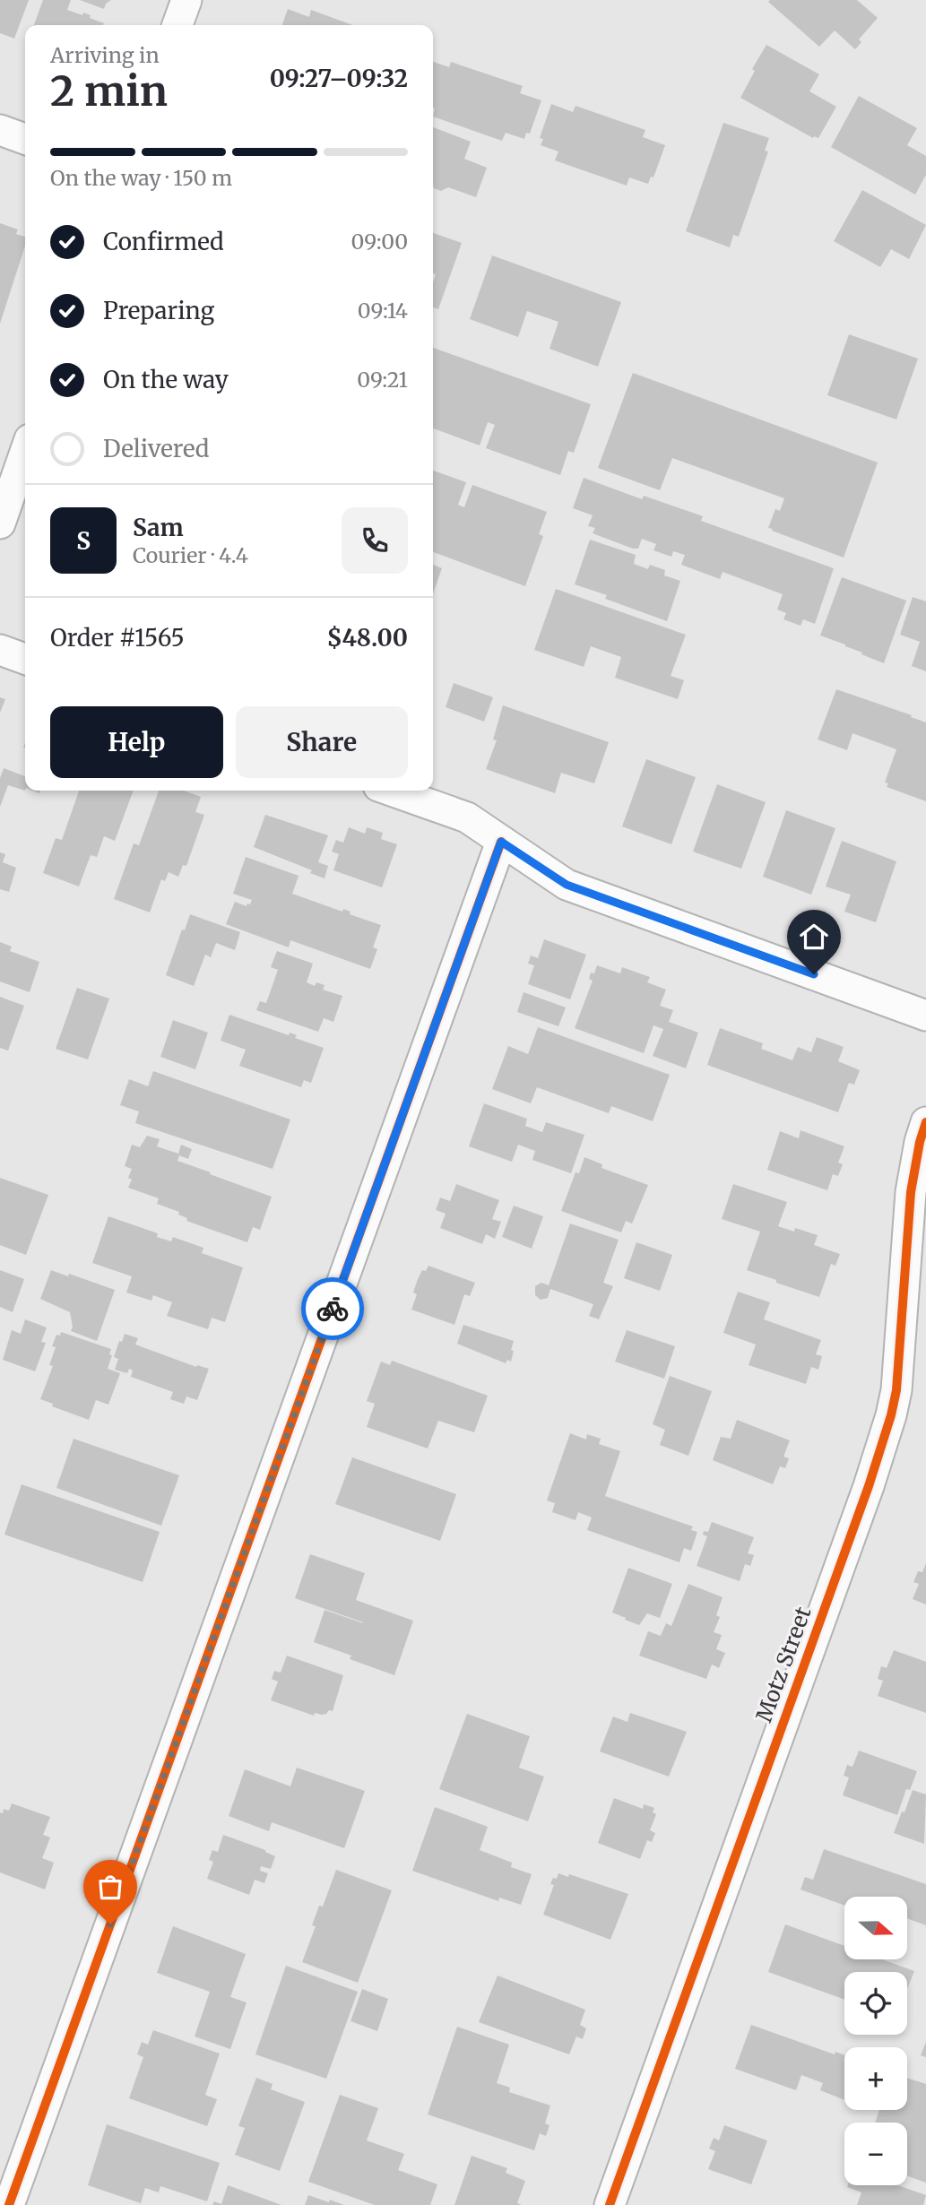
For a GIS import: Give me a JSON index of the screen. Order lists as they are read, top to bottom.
{
  "streets": {
    "street": ["Motz Street"]
  },
  "north": "right",
  "page": {
    "heading": ["2 min", "Arriving in", "09:27–09:32"],
    "panel": [
      "Sam",
      "Courier · 4.4",
      "Order #1565",
      "$48.00"
    ],
    "bar": "On the way · 150 m",
    "list": [
      ["Confirmed", "09:00"],
      ["Preparing", "09:14"],
      ["On the way", "09:21"],
      "Delivered"
    ],
    "round": "S",
    "buttons": ["Help", "Share"],
    "map_buttons": ["+", "−"]
  }
}
